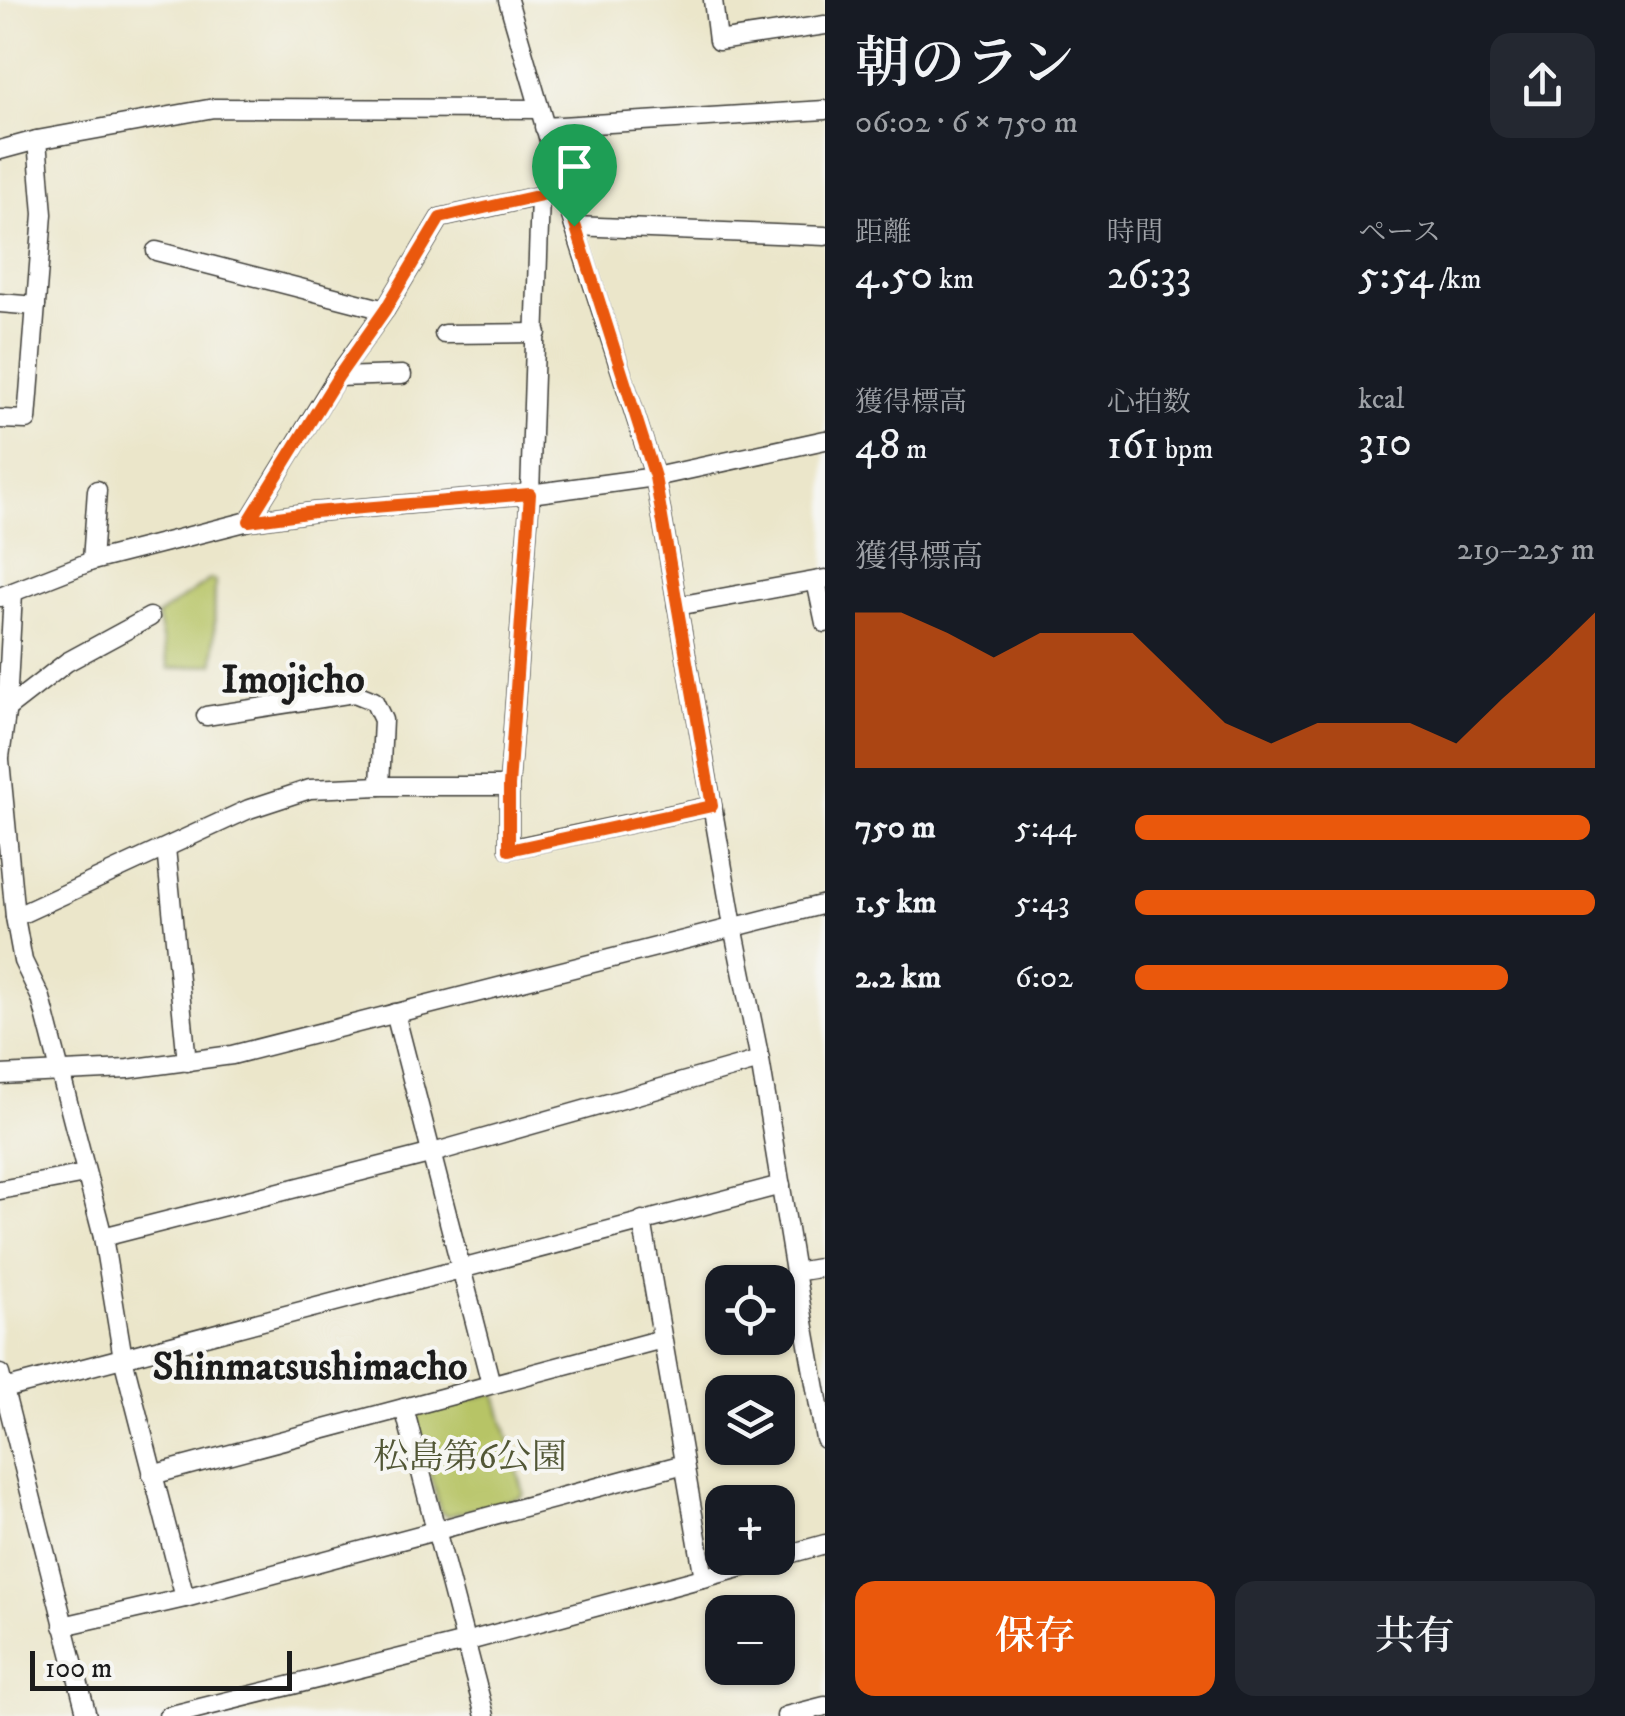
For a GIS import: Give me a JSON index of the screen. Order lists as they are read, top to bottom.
{
  "districts": ["Imojicho", "Shinmatsushimacho"],
  "parks": ["松島第6公園"],
  "scale_bar": "100 m",
  "page": {
    "heading": ["朝のラン", "06:02 · 6 × 750 m"],
    "stats": [
      ["距離", "4.50 km"],
      ["時間", "26:33"],
      ["ペース", "5:54 /km"],
      ["獲得標高", "48 m"],
      ["心拍数", "161 bpm"],
      ["kcal", "310"]
    ],
    "chart": ["獲得標高", "219–225 m"],
    "list": [
      {
        "name": "750 m",
        "note": "5:44"
      },
      {
        "name": "1.5 km",
        "note": "5:43"
      },
      {
        "name": "2.2 km",
        "note": "6:02"
      }
    ],
    "map_buttons": ["+", "−"],
    "buttons": ["保存", "共有"],
    "scale": "100 m"
  }
}
